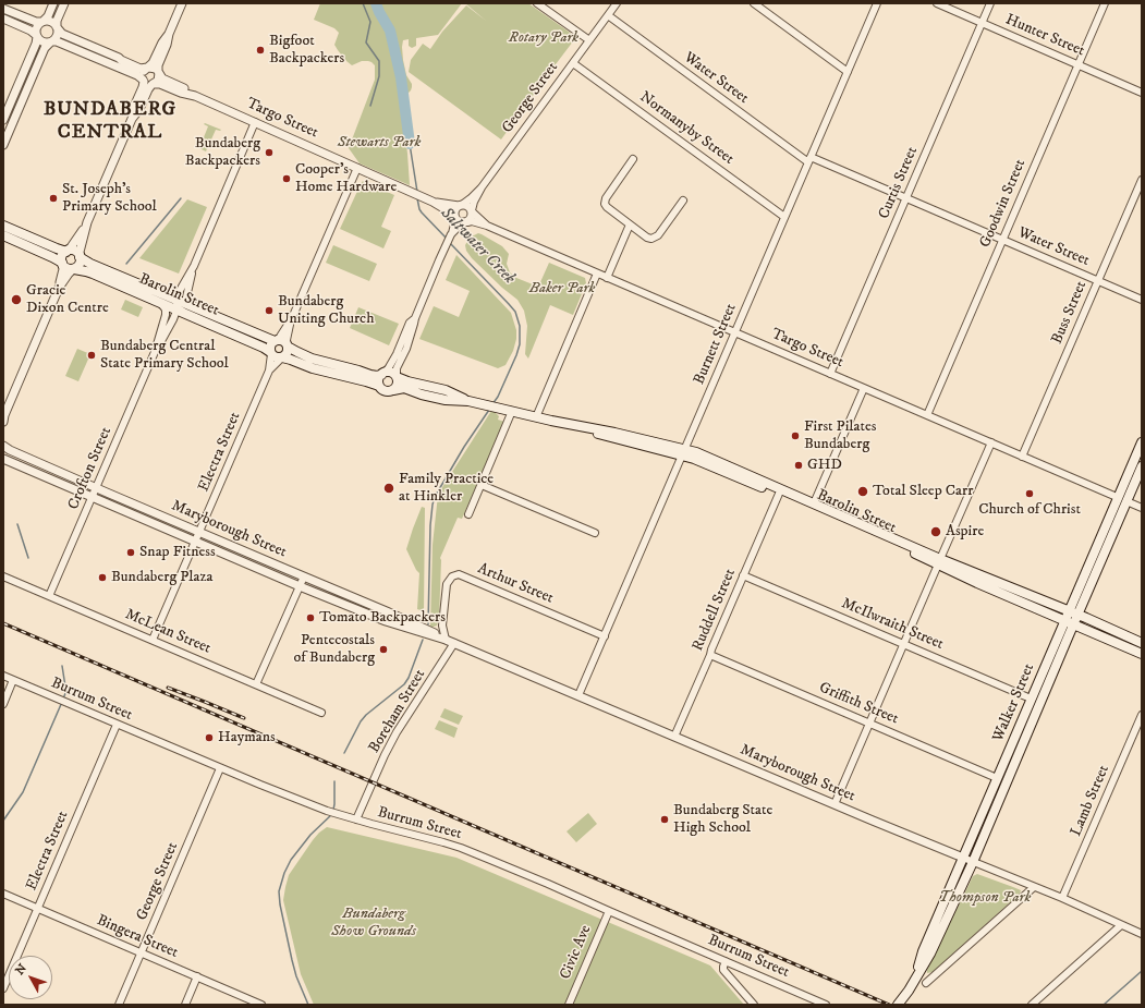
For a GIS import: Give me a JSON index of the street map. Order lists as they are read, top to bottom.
{
  "streets": {
    "main road": ["Barolin Street", "Walker Street"],
    "street": [
      "Hunter Street",
      "Water Street",
      "George Street",
      "Targo Street",
      "Normanyby Street",
      "Curtis Street",
      "Goodwin Street",
      "Buss Street",
      "Burnett Street",
      "Electra Street",
      "Crofton Street",
      "Maryborough Street",
      "Arthur Street",
      "Ruddell Street",
      "McIlwraith Street",
      "McLean Street",
      "Burrum Street",
      "Griffith Street",
      "Boreham Street",
      "Lamb Street",
      "Bingera Street",
      "Civic Ave"
    ]
  },
  "crossings": [
    ["Hunter Street", "Curtis Street"],
    ["Hunter Street", "Goodwin Street"],
    ["Water Street", "George Street"],
    ["Water Street", "Curtis Street"],
    ["Water Street", "Goodwin Street"],
    ["Water Street", "Buss Street"],
    ["Water Street", "Burnett Street"],
    ["George Street", "Targo Street"],
    ["George Street", "Normanyby Street"],
    ["George Street", "Burrum Street"],
    ["George Street", "Bingera Street"],
    ["Targo Street", "Curtis Street"],
    ["Targo Street", "Goodwin Street"],
    ["Targo Street", "Buss Street"],
    ["Targo Street", "Burnett Street"],
    ["Targo Street", "Walker Street"],
    ["Normanyby Street", "Burnett Street"],
    ["Barolin Street", "Burnett Street"],
    ["Barolin Street", "Electra Street"],
    ["Barolin Street", "Crofton Street"],
    ["Barolin Street", "Ruddell Street"],
    ["Barolin Street", "Walker Street"],
    ["Burnett Street", "Maryborough Street"],
    ["Burnett Street", "Arthur Street"],
    ["Electra Street", "Maryborough Street"],
    ["Electra Street", "McLean Street"],
    ["Electra Street", "Burrum Street"],
    ["Electra Street", "Bingera Street"],
    ["Crofton Street", "Maryborough Street"],
    ["Crofton Street", "McLean Street"],
    ["Maryborough Street", "Arthur Street"],
    ["Maryborough Street", "Ruddell Street"],
    ["Maryborough Street", "Walker Street"],
    ["Maryborough Street", "Boreham Street"],
    ["Maryborough Street", "Lamb Street"],
    ["Ruddell Street", "McIlwraith Street"],
    ["Ruddell Street", "Griffith Street"],
    ["McIlwraith Street", "Walker Street"],
    ["Burrum Street", "Boreham Street"],
    ["Burrum Street", "Civic Ave"],
    ["Walker Street", "Griffith Street"]
  ],
  "districts": ["BUNDABERG CENTRAL"],
  "water": ["Saltwater Creek"],
  "parks": [
    "Rotary Park",
    "Stewarts Park",
    "Baker Park",
    "Thompson Park",
    "Bundaberg Show Grounds"
  ],
  "places": [
    "Bigfoot Backpackers",
    "Bundaberg Backpackers",
    "Cooper's Home Hardware",
    "St. Joseph's Primary School",
    "Gracie Dixon Centre",
    "Bundaberg Uniting Church",
    "Bundaberg Central State Primary School",
    "First Pilates Bundaberg",
    "GHD",
    "Family Practice at Hinkler",
    "Total Sleep Carr",
    "Church of Christ",
    "Aspire",
    "Snap Fitness",
    "Bundaberg Plaza",
    "Tomato Backpackers",
    "Pentecostals of Bundaberg",
    "Haymans",
    "Bundaberg State High School"
  ],
  "north": "top left"
}
